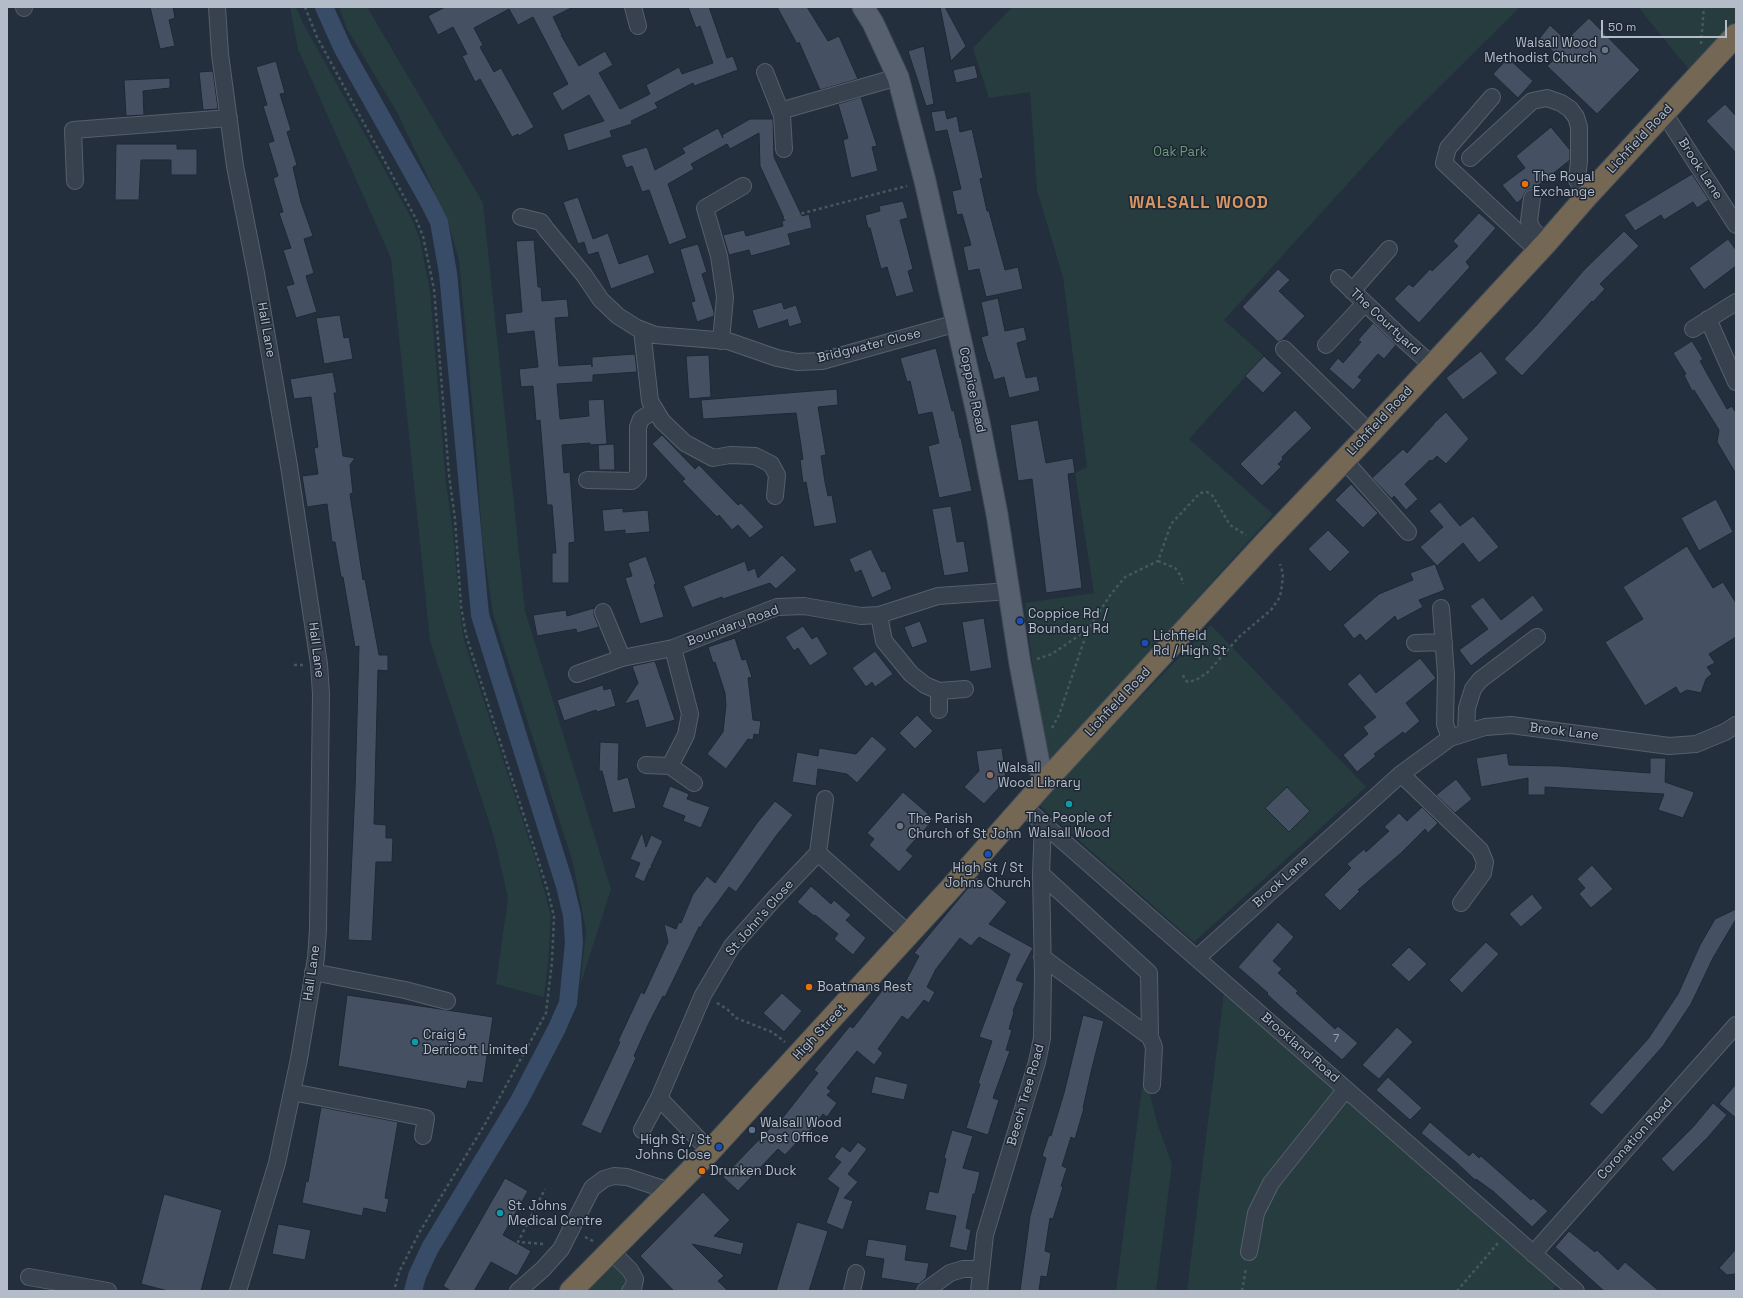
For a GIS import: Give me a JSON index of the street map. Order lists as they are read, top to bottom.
{
  "streets": {
    "highway": ["Lichfield Road", "High Street"],
    "main road": ["Coppice Road"],
    "street": [
      "Brook Lane",
      "The Courtyard",
      "Hall Lane",
      "Bridgwater Close",
      "Boundary Road",
      "St John's Close",
      "Brookland Road",
      "Beech Tree Road",
      "Coronation Road"
    ]
  },
  "crossings": [
    ["Lichfield Road", "Brook Lane"],
    ["Lichfield Road", "The Courtyard"],
    ["Lichfield Road", "Coppice Road"],
    ["Lichfield Road", "High Street"],
    ["Lichfield Road", "Brookland Road"],
    ["Brook Lane", "Brookland Road"],
    ["Bridgwater Close", "Coppice Road"],
    ["Coppice Road", "Boundary Road"],
    ["High Street", "Brookland Road"],
    ["Brookland Road", "Beech Tree Road"],
    ["Brookland Road", "Coronation Road"]
  ],
  "districts": ["WALSALL WOOD"],
  "parks": ["Oak Park"],
  "places": [
    "Walsall Wood Methodist Church",
    "The Royal Exchange",
    "Coppice Rd / Boundary Rd",
    "Lichfield Rd / High St",
    "Walsall Wood Library",
    "The People of Walsall Wood",
    "The Parish Church of St John",
    "High St / St Johns Church",
    "Boatmans Rest",
    "Craig & Derricott Limited",
    "Walsall Wood Post Office",
    "High St / St Johns Close",
    "Drunken Duck",
    "St. Johns Medical Centre"
  ],
  "house_numbers": ["7"],
  "scale_bar": "50 m"
}
